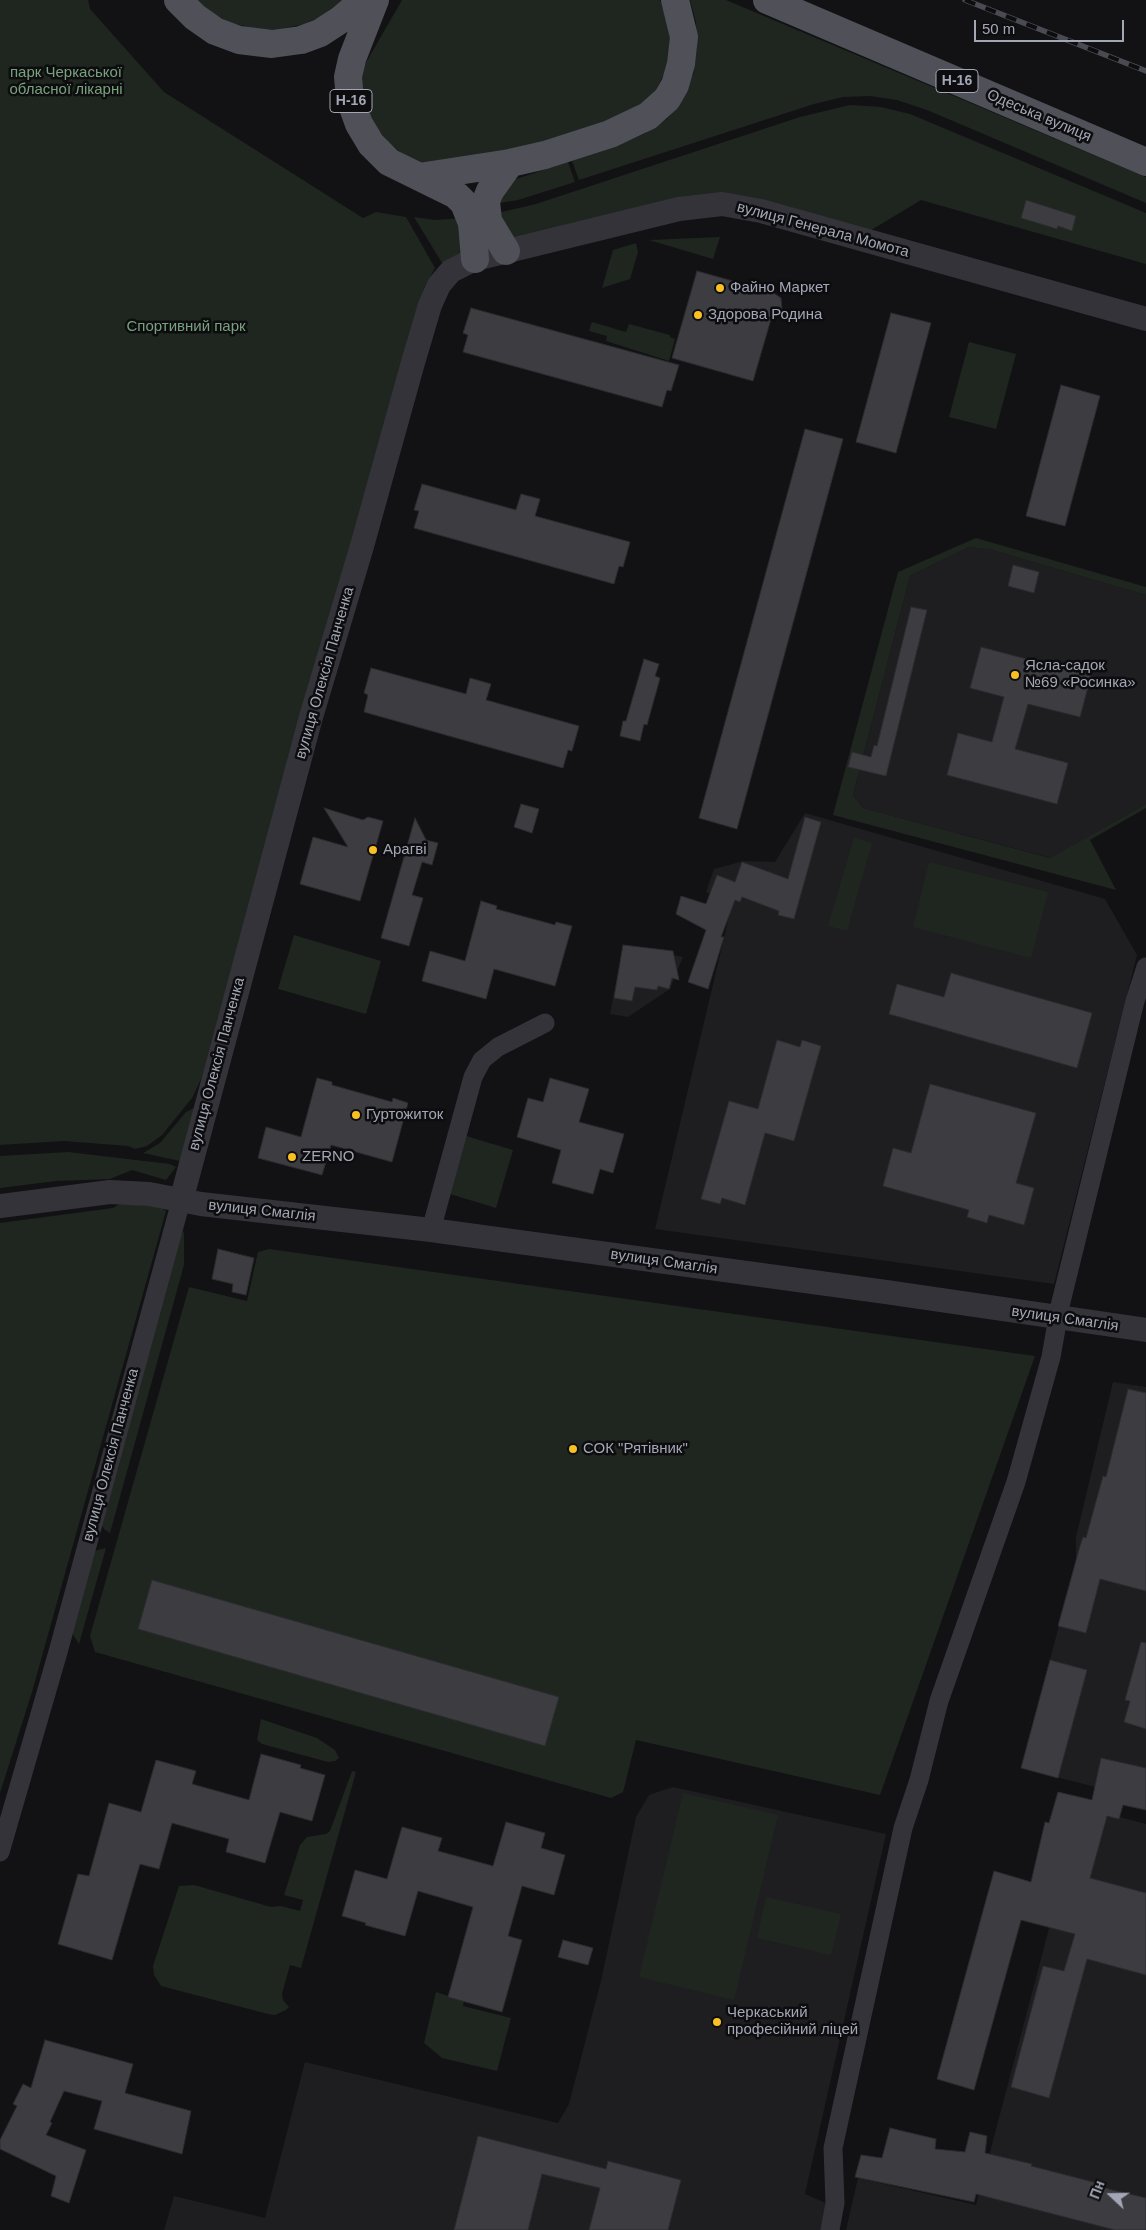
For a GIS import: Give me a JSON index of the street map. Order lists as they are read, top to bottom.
{
  "streets": {
    "main road": ["Н-16", "Одеська вулиця"],
    "street": ["вулиця Генерала Момота", "вулиця Олексія Панченка", "вулиця Смаглія"]
  },
  "crossings": [
    ["вулиця Генерала Момота", "вулиця Олексія Панченка"],
    ["вулиця Олексія Панченка", "вулиця Смаглія"]
  ],
  "parks": ["парк Черкаської обласної лікарні", "Спортивний парк"],
  "places": [
    "Файно Маркет",
    "Здорова Родина",
    "Ясла-садок №69 «Росинка»",
    "Арагві",
    "Гуртожиток",
    "ZERNO",
    "СОК \"Рятівник\"",
    "Черкаський професійний ліцей"
  ],
  "scale_bar": "50 m",
  "north": "left"
}
